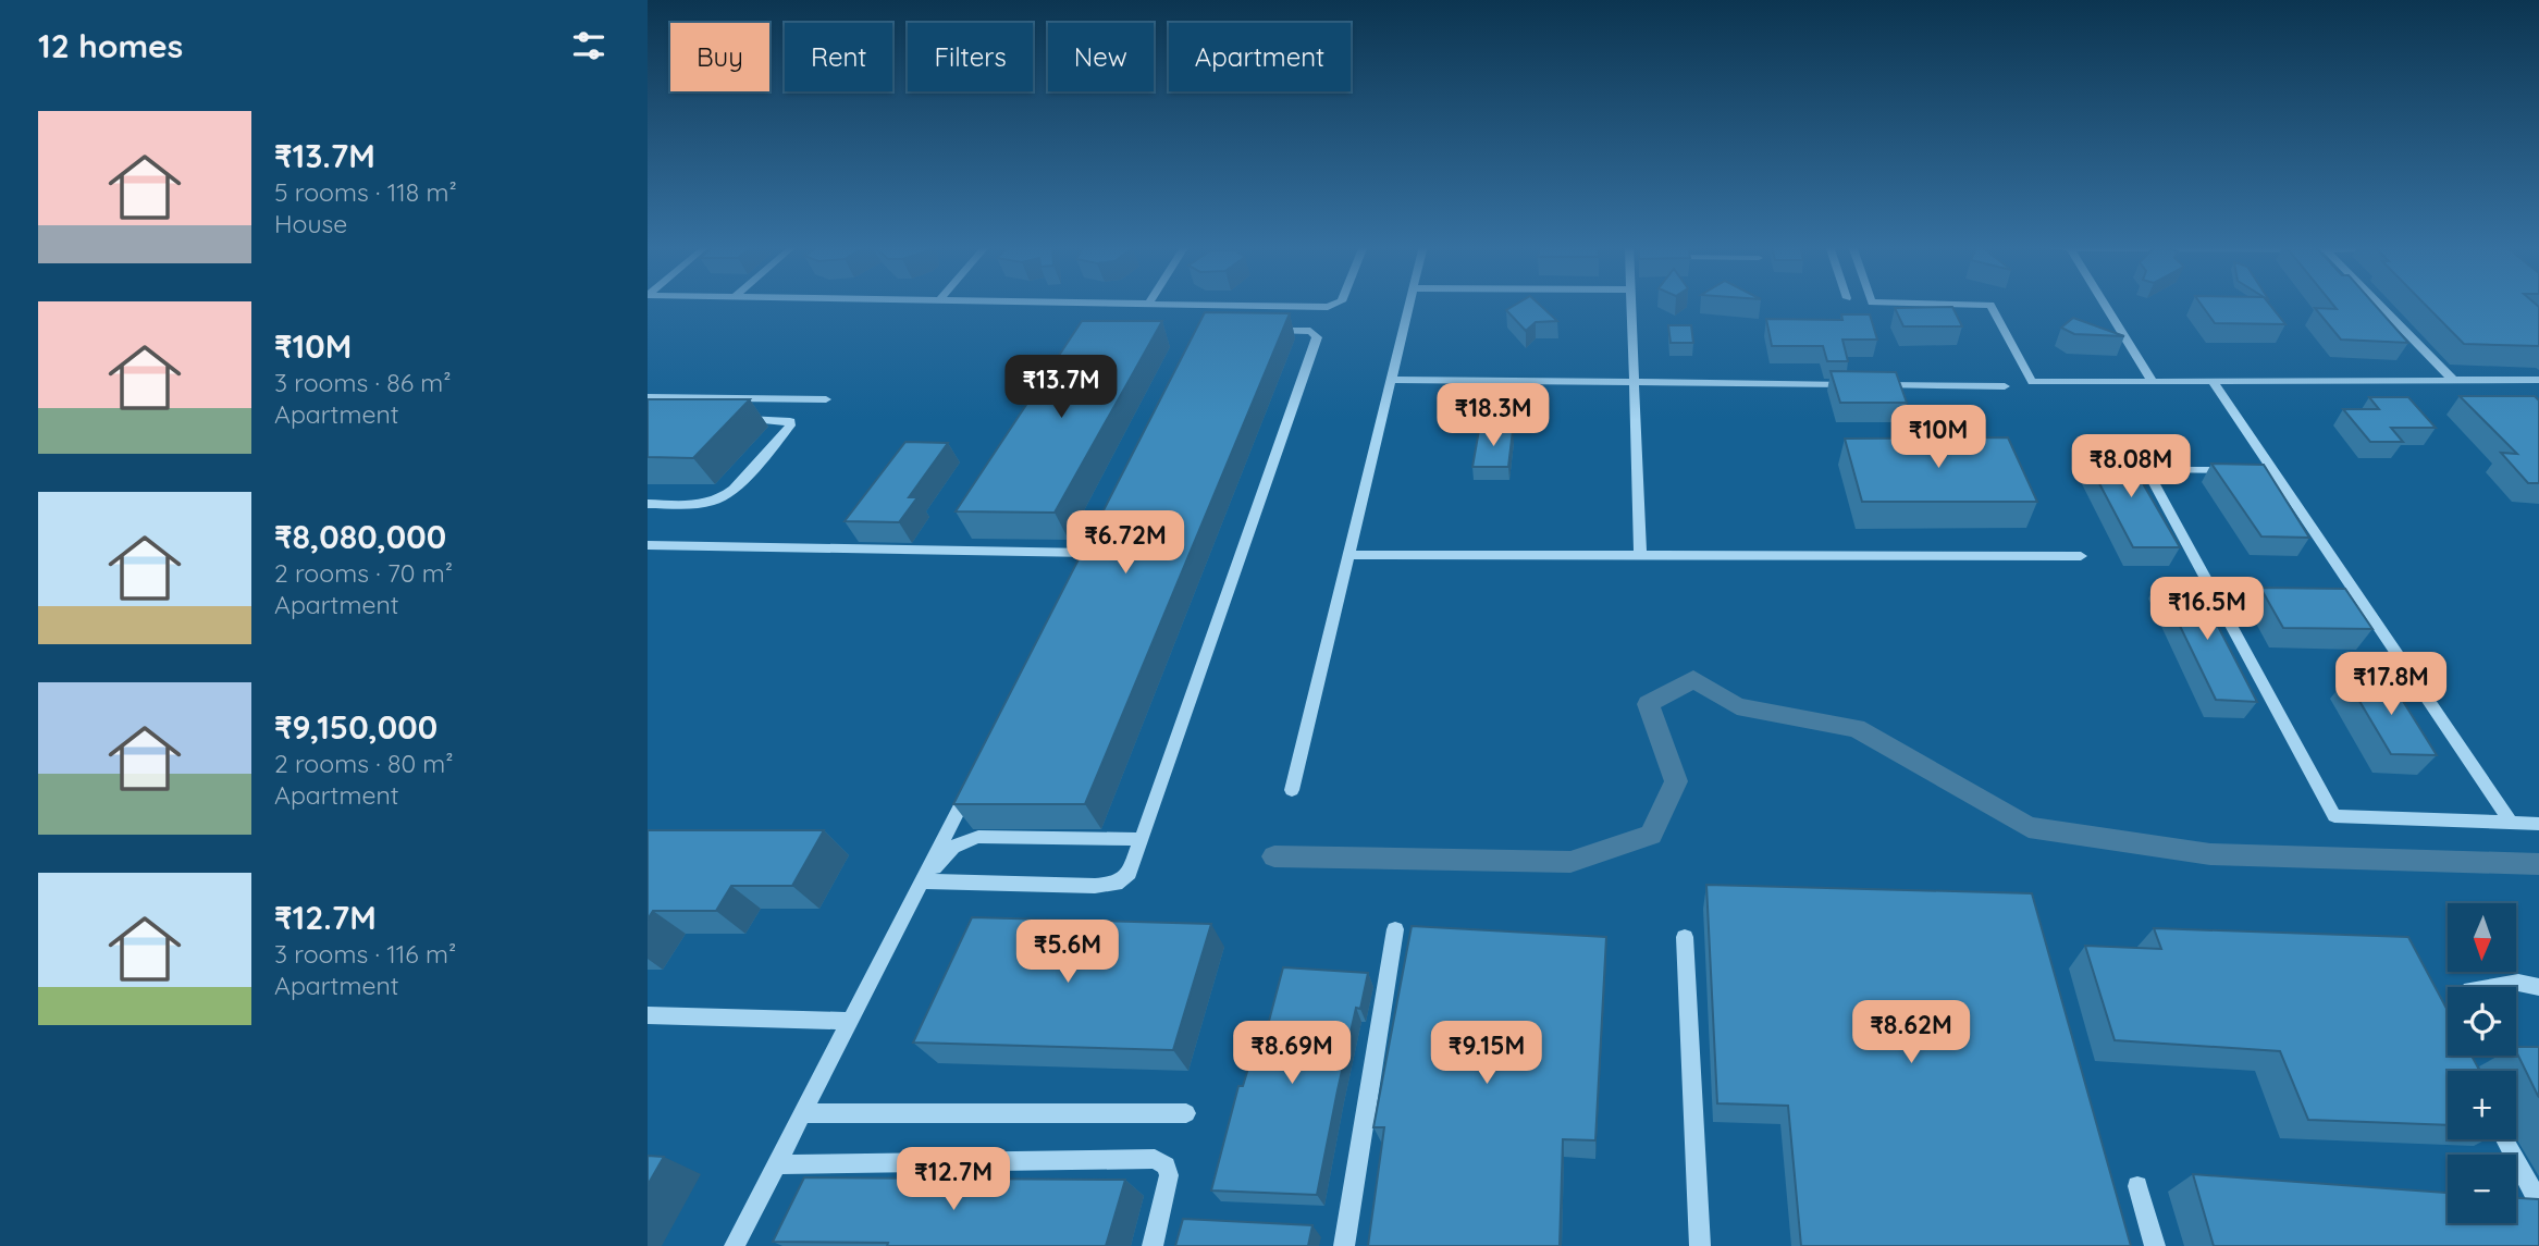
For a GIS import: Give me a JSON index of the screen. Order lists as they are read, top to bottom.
{
  "north": "bottom",
  "page": {
    "heading": "12 homes",
    "chip": [
      "Buy",
      "Rent",
      "Filters",
      "New",
      "Apartment"
    ],
    "list": [
      {
        "name": "₹13.7M",
        "note": "5 rooms · 118 m² · House"
      },
      {
        "name": "₹10M",
        "note": "3 rooms · 86 m² · Apartment"
      },
      {
        "name": "₹8,080,000",
        "note": "2 rooms · 70 m² · Apartment"
      },
      {
        "name": "₹9,150,000",
        "note": "2 rooms · 80 m² · Apartment"
      },
      {
        "name": "₹12.7M",
        "note": "3 rooms · 116 m² · Apartment"
      }
    ],
    "price": [
      "₹13.7M",
      "₹18.3M",
      "₹10M",
      "₹8.08M",
      "₹6.72M",
      "₹16.5M",
      "₹17.8M",
      "₹5.6M",
      "₹8.62M",
      "₹8.69M",
      "₹9.15M",
      "₹12.7M"
    ],
    "map_buttons": ["+", "−"]
  }
}
